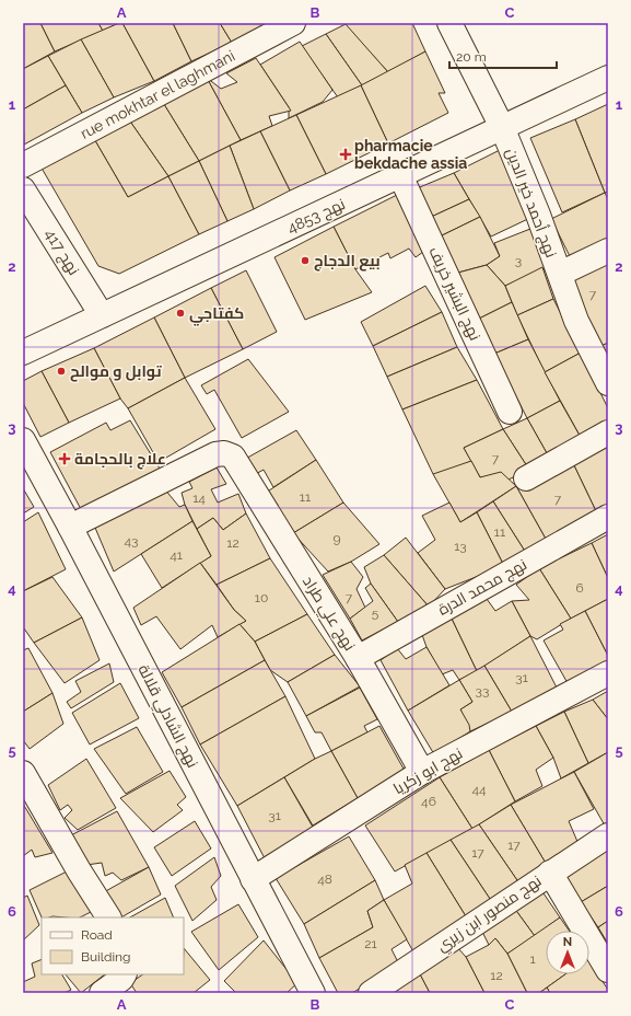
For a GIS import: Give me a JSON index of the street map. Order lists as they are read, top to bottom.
{
  "streets": {
    "street": [
      "rue mokhtar el laghmani",
      "نهج أحمد خير الدين",
      "نهج 4853",
      "نهج 417",
      "نهج البشير خريف",
      "نهج محمد الدرة",
      "نهج علي طراد",
      "نهج الشادلي قلالة",
      "نهج ابو زكريا",
      "نهج منصور ابن زيري"
    ]
  },
  "crossings": [
    ["نهج أحمد خير الدين", "نهج 4853"],
    ["نهج 4853", "نهج 417"],
    ["نهج 4853", "نهج البشير خريف"],
    ["نهج محمد الدرة", "نهج علي طراد"],
    ["نهج علي طراد", "نهج الشادلي قلالة"],
    ["نهج علي طراد", "نهج ابو زكريا"],
    ["نهج الشادلي قلالة", "نهج ابو زكريا"]
  ],
  "places": {
    "health": ["pharmacie bekdache assia", "علاج بالحجامة"],
    "other": ["بيع الدجاج", "كفتاجي", "توابل و موالح"]
  },
  "house_numbers": [
    "3",
    "7",
    "7",
    "11",
    "14",
    "7",
    "11",
    "9",
    "43",
    "12",
    "13",
    "41",
    "6",
    "10",
    "7",
    "5",
    "31",
    "33",
    "44",
    "46",
    "31",
    "17",
    "17",
    "48",
    "21",
    "1",
    "12"
  ],
  "legend": ["Road", "Building"],
  "scale_bar": "20 m",
  "north": "top",
  "grid": {
    "columns": ["A", "B", "C"],
    "rows": [
      "1",
      "2",
      "3",
      "4",
      "5",
      "6"
    ]
  }
}
